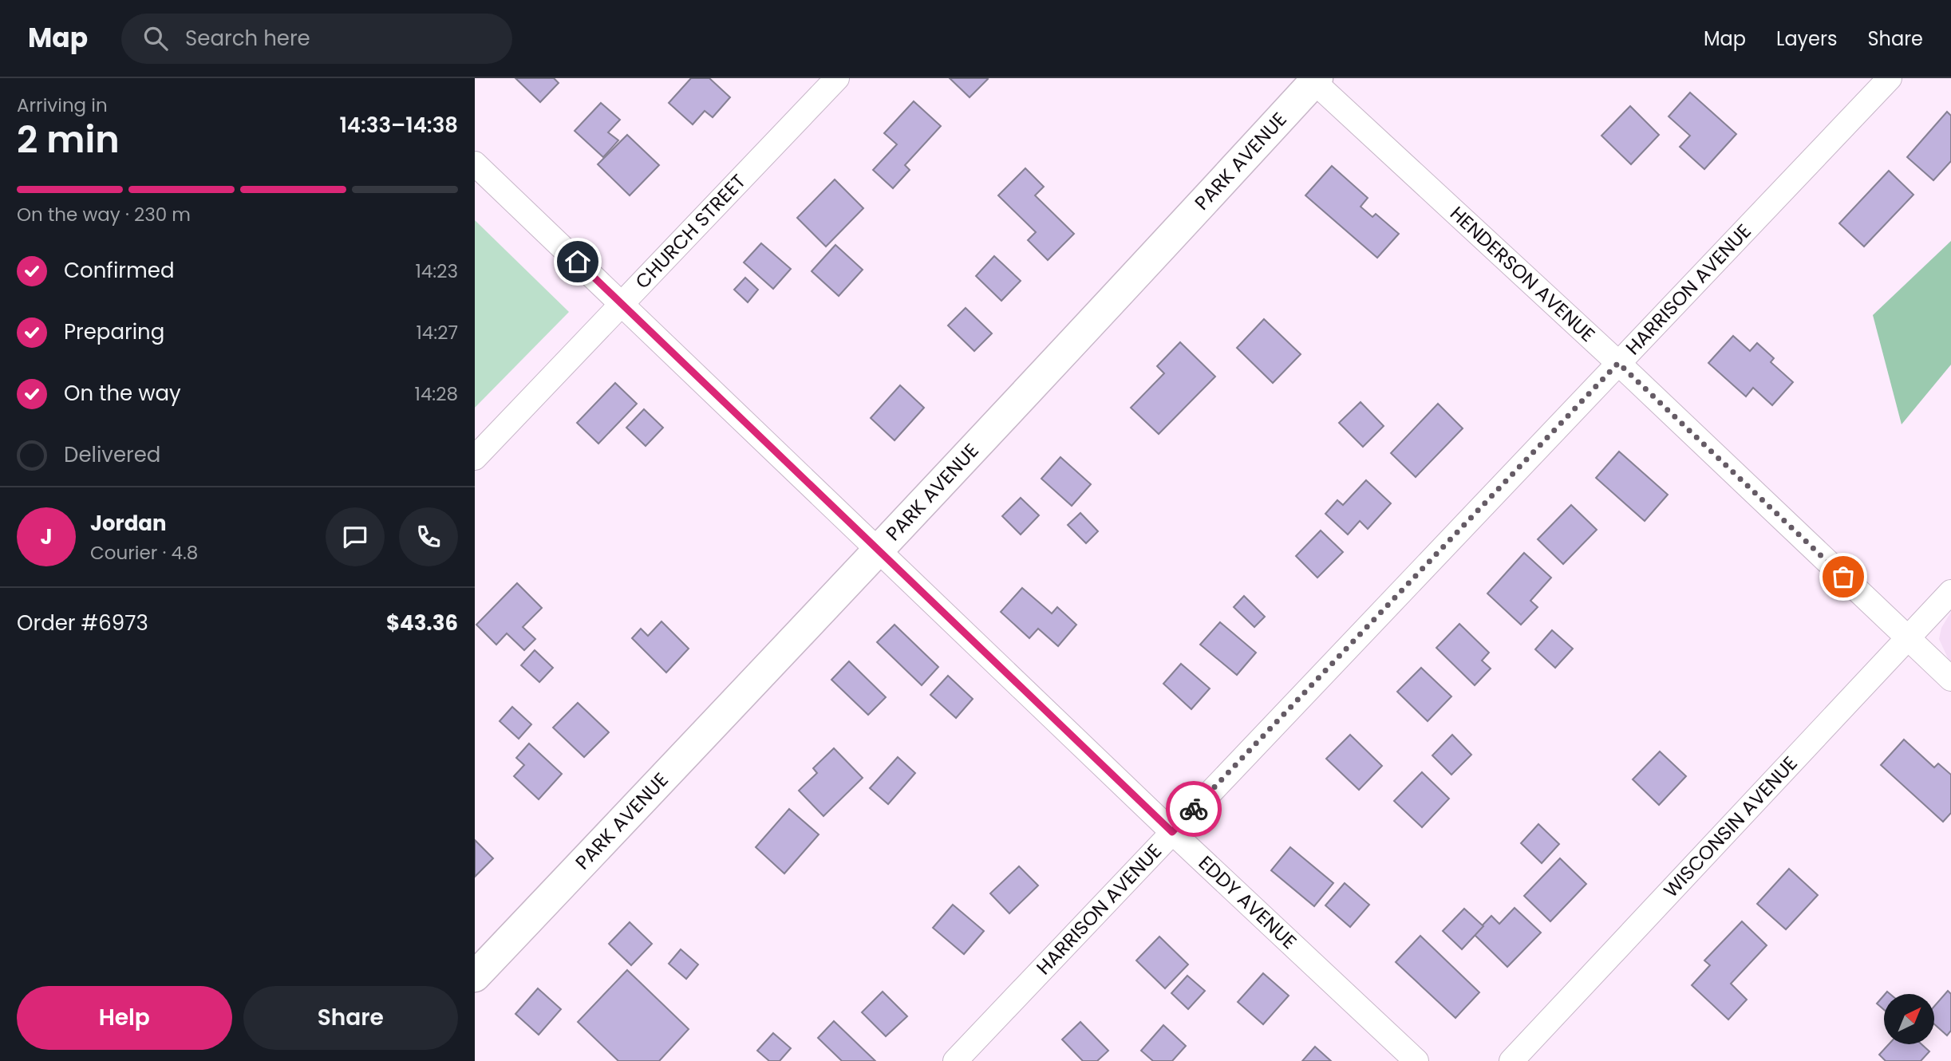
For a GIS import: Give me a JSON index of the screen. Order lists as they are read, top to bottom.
{
  "streets": {
    "street": [
      "PARK AVENUE",
      "CHURCH STREET",
      "HENDERSON AVENUE",
      "HARRISON AVENUE",
      "WISCONSIN AVENUE",
      "EDDY AVENUE"
    ]
  },
  "crossings": [
    ["PARK AVENUE", "HENDERSON AVENUE"],
    ["PARK AVENUE", "EDDY AVENUE"],
    ["CHURCH STREET", "EDDY AVENUE"],
    ["HENDERSON AVENUE", "HARRISON AVENUE"],
    ["HENDERSON AVENUE", "WISCONSIN AVENUE"],
    ["HARRISON AVENUE", "EDDY AVENUE"]
  ],
  "north": "top right",
  "page": {
    "header": "Map",
    "search": "Search here",
    "nav": ["Map", "Layers", "Share"],
    "heading": ["2 min", "Arriving in", "14:33–14:38"],
    "panel": [
      "Jordan",
      "Courier · 4.8",
      "Order #6973",
      "$43.36"
    ],
    "bar": "On the way · 230 m",
    "list": [
      ["Confirmed", "14:23"],
      ["Preparing", "14:27"],
      ["On the way", "14:28"],
      "Delivered"
    ],
    "round": "J",
    "buttons": ["Help", "Share"]
  }
}
